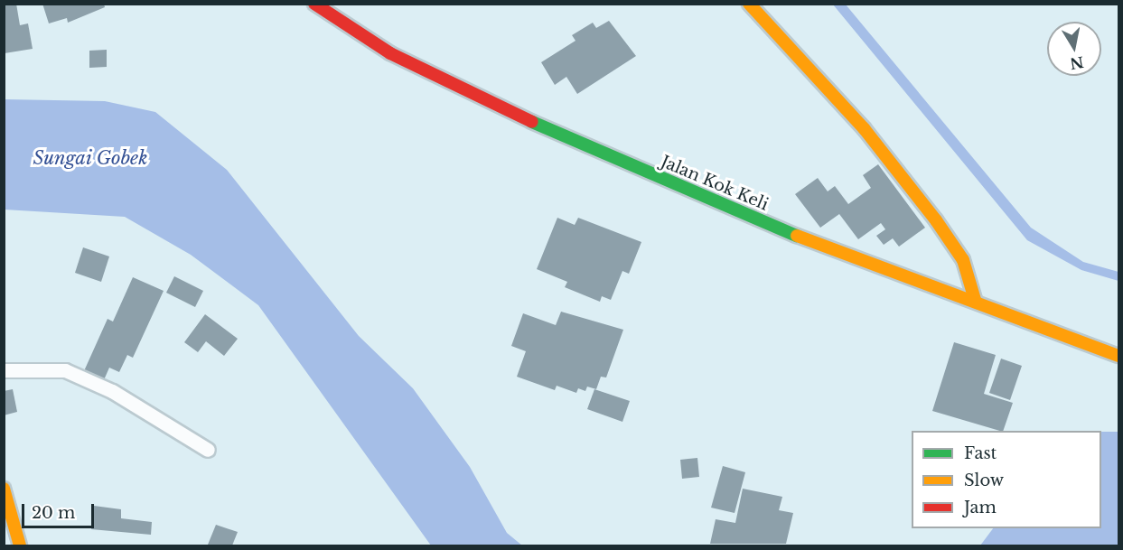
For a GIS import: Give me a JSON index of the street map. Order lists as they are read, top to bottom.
{
  "streets": {
    "street": ["Jalan Kok Keli"]
  },
  "water": ["Sungai Gobek"],
  "legend": ["Fast", "Slow", "Jam"],
  "scale_bar": "20 m",
  "north": "bottom"
}
